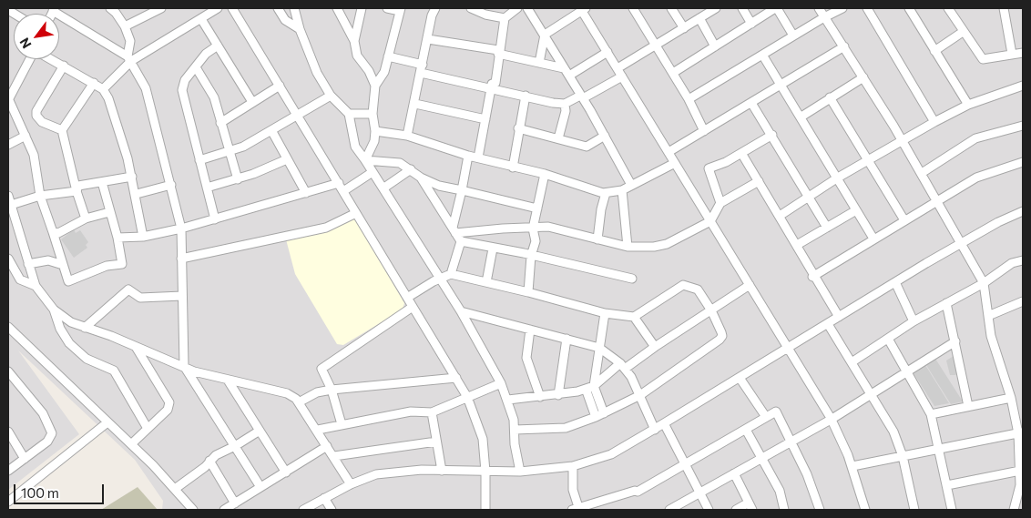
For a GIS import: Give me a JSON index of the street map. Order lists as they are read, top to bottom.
{
  "scale_bar": "100 m",
  "north": "bottom left"
}
